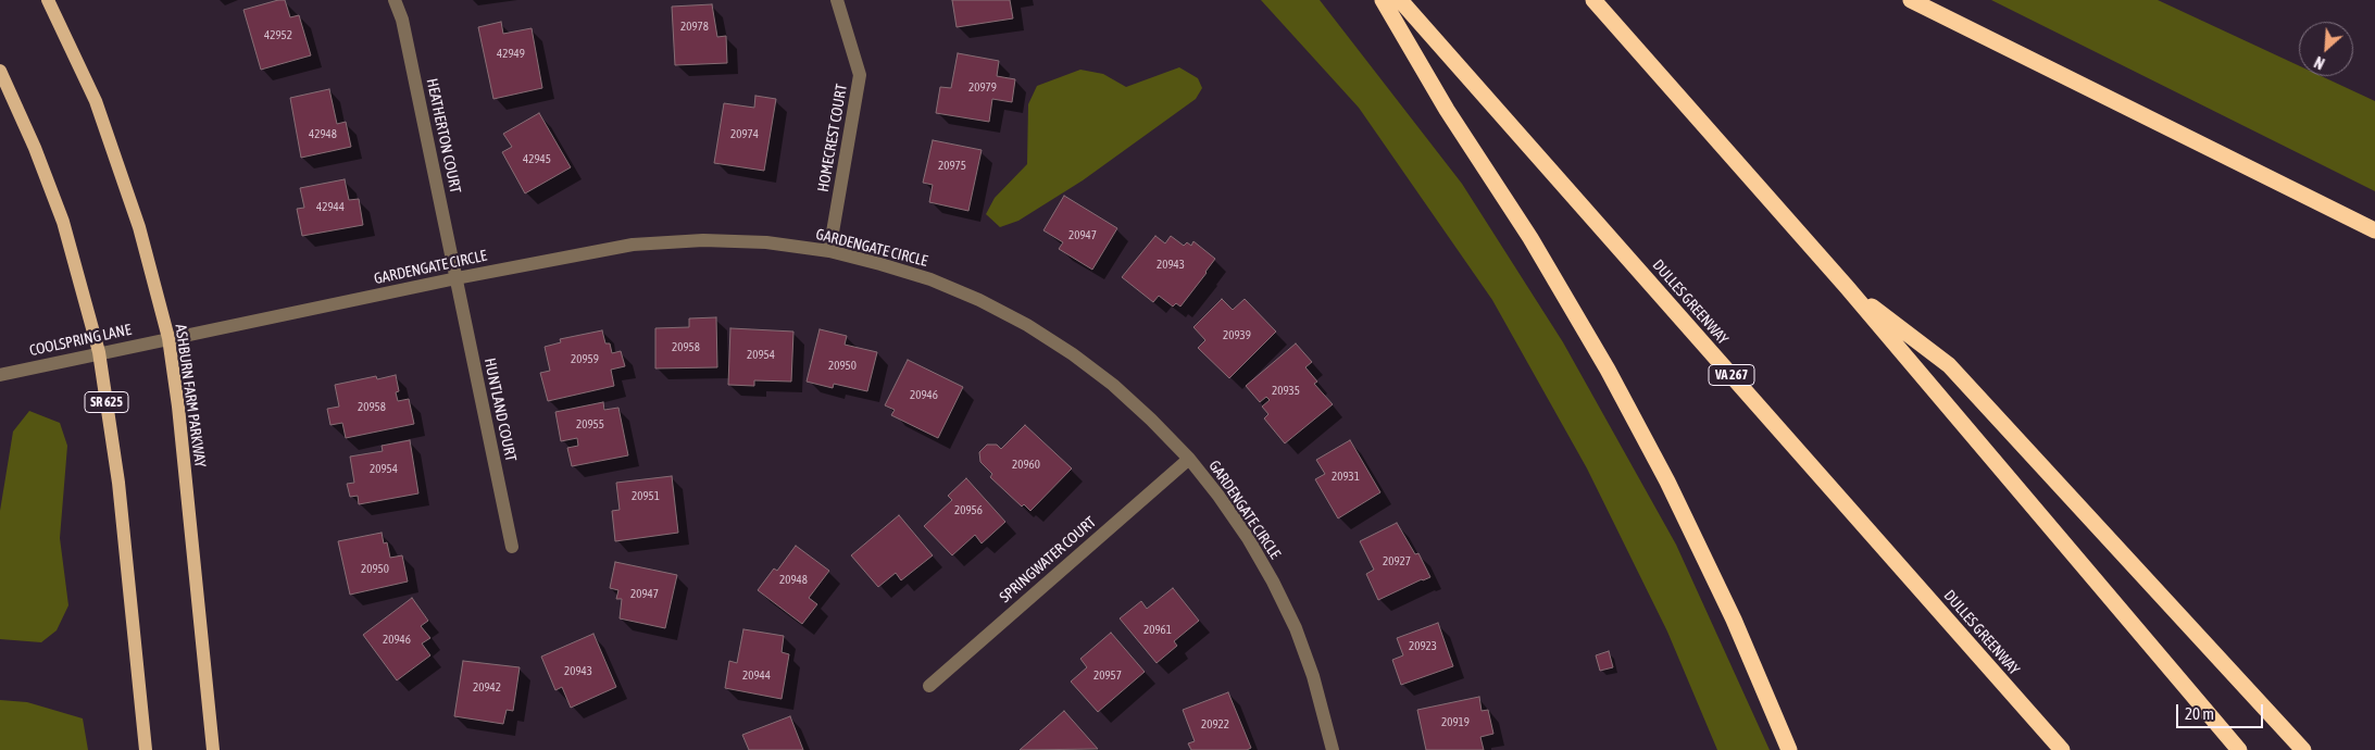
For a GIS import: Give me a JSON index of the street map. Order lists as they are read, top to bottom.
{
  "streets": {
    "highway": ["DULLES GREENWAY", "VA 267"],
    "main road": ["ASHBURN FARM PARKWAY", "SR 625"],
    "street": [
      "HEATHERTON COURT",
      "HOMECREST COURT",
      "GARDENGATE CIRCLE",
      "COOLSPRING LANE",
      "HUNTLAND COURT",
      "SPRINGWATER COURT"
    ]
  },
  "crossings": [
    ["HEATHERTON COURT", "GARDENGATE CIRCLE"],
    ["HEATHERTON COURT", "HUNTLAND COURT"],
    ["HOMECREST COURT", "GARDENGATE CIRCLE"],
    ["GARDENGATE CIRCLE", "COOLSPRING LANE"],
    ["GARDENGATE CIRCLE", "ASHBURN FARM PARKWAY"],
    ["GARDENGATE CIRCLE", "HUNTLAND COURT"],
    ["GARDENGATE CIRCLE", "SPRINGWATER COURT"],
    ["COOLSPRING LANE", "ASHBURN FARM PARKWAY"],
    ["COOLSPRING LANE", "SR 625"]
  ],
  "house_numbers": [
    "20978",
    "42952",
    "42949",
    "20979",
    "42948",
    "20974",
    "42945",
    "20975",
    "42944",
    "20947",
    "20943",
    "20939",
    "20958",
    "20954",
    "20959",
    "20950",
    "20935",
    "20946",
    "20958",
    "20955",
    "20960",
    "20954",
    "20931",
    "20951",
    "20956",
    "20927",
    "20950",
    "20948",
    "20947",
    "20961",
    "20946",
    "20923",
    "20943",
    "20944",
    "20957",
    "20942",
    "20919",
    "20922"
  ],
  "scale_bar": "20 m",
  "north": "bottom left"
}
